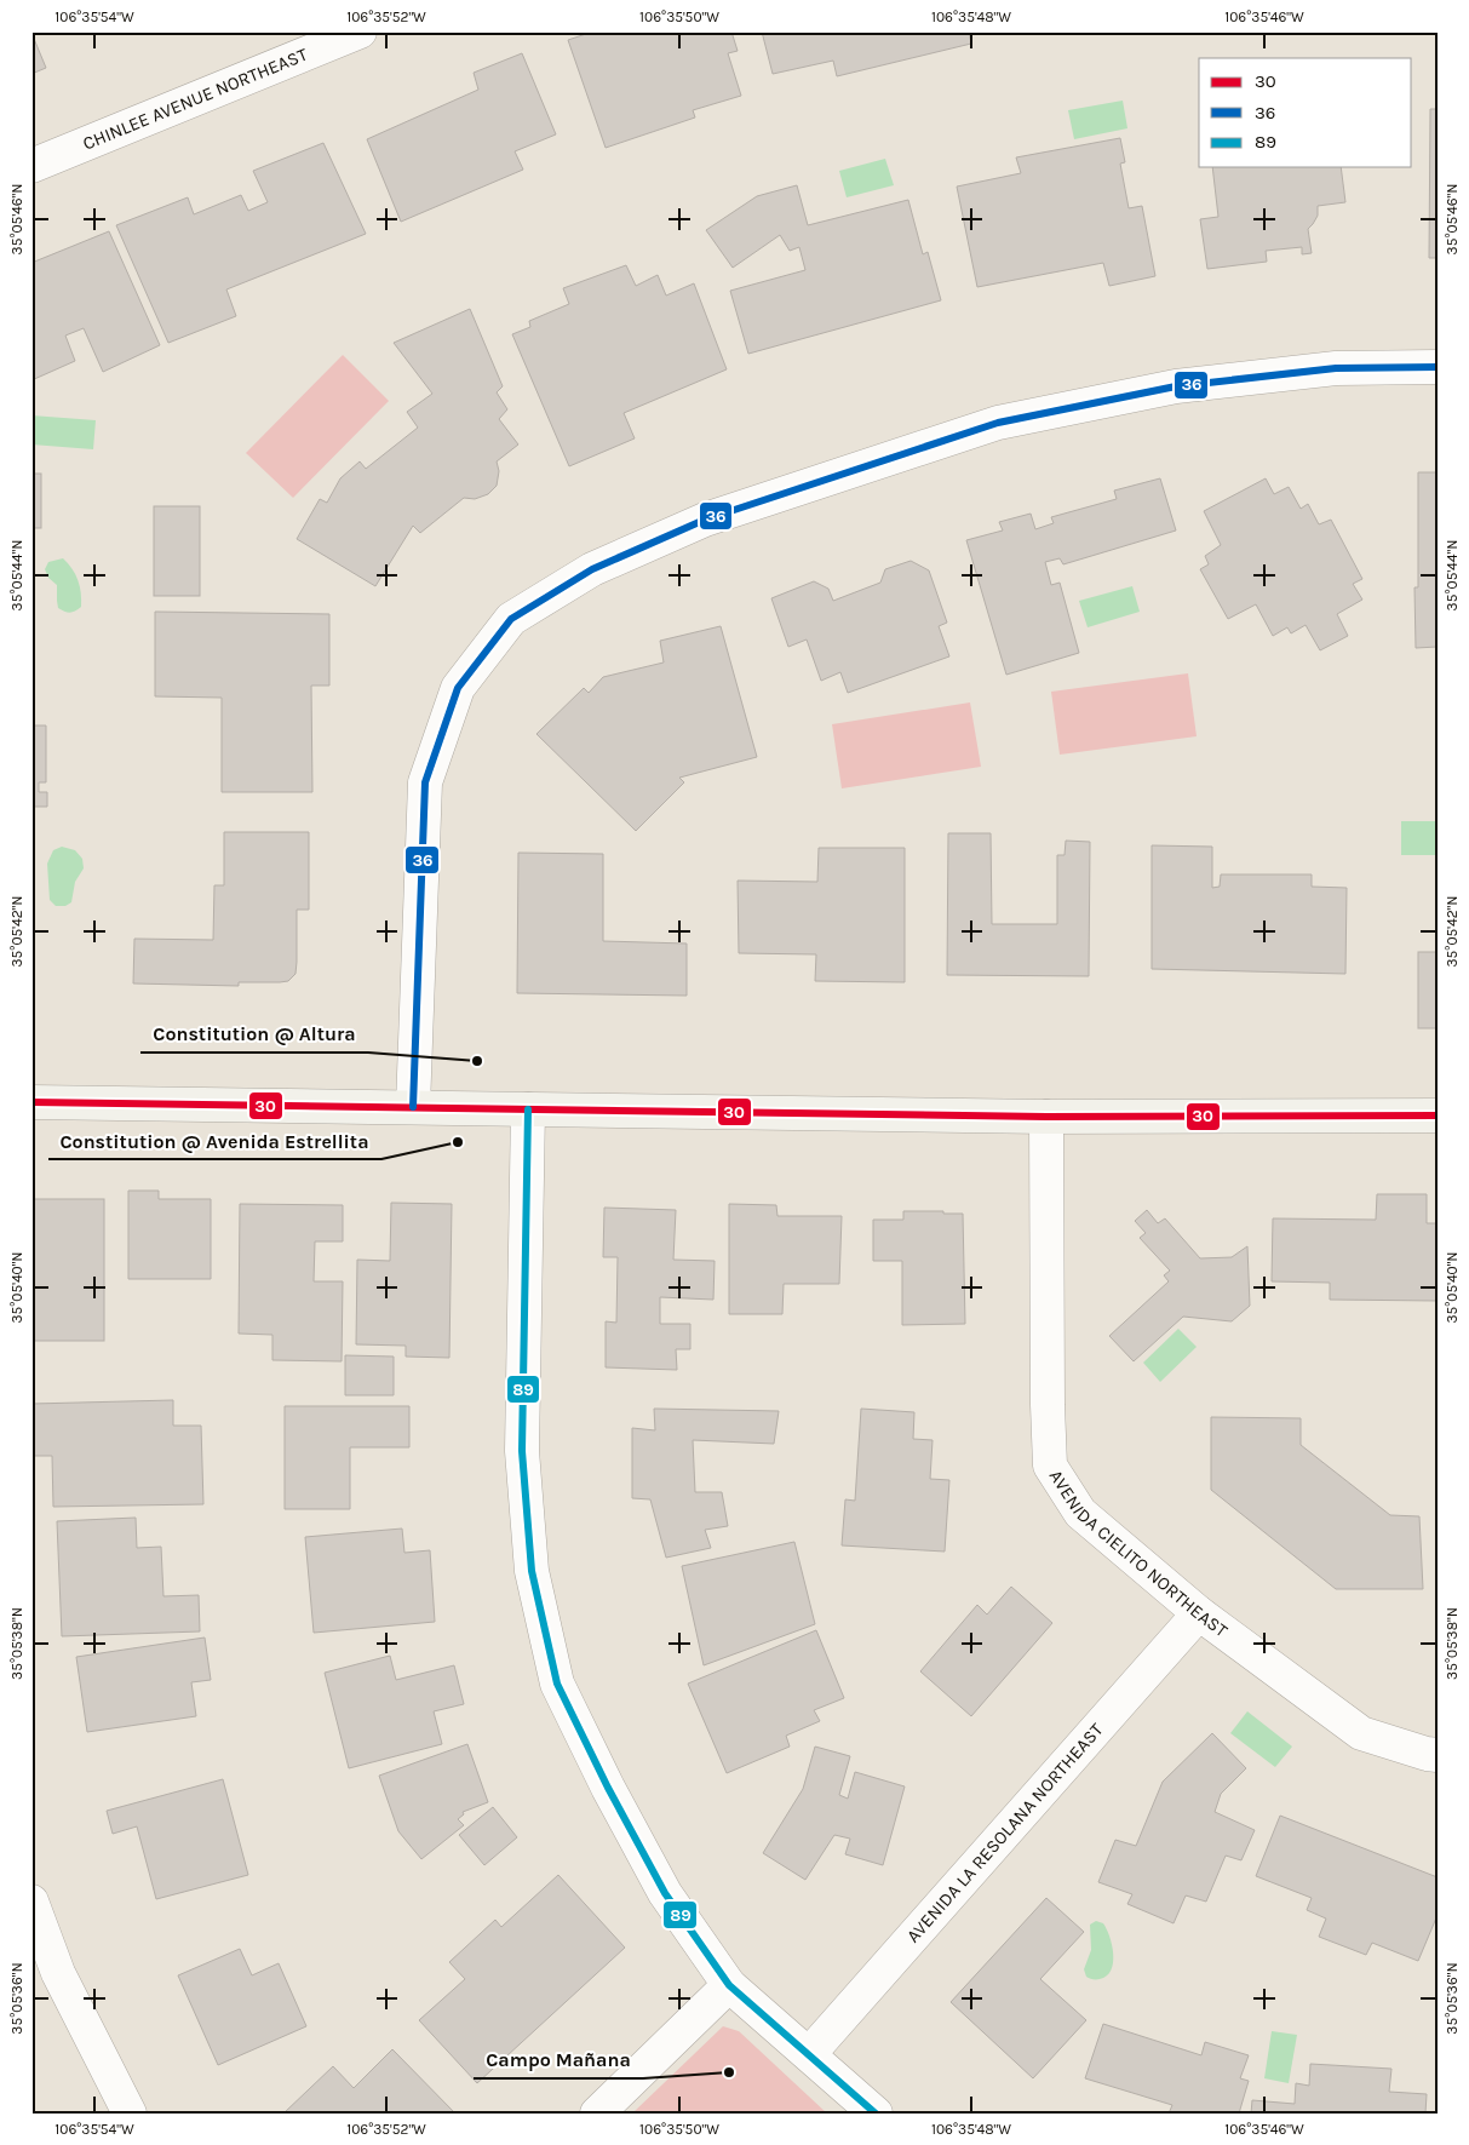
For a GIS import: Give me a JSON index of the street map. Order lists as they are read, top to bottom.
{
  "streets": {
    "street": ["CHINLEE AVENUE NORTHEAST", "AVENIDA CIELITO NORTHEAST", "AVENIDA LA RESOLANA NORTHEAST"]
  },
  "crossings": [
    ["AVENIDA CIELITO NORTHEAST", "AVENIDA LA RESOLANA NORTHEAST"]
  ],
  "places": ["Constitution @ Altura", "Constitution @ Avenida Estrellita", "Campo Mañana"],
  "lines": ["transit line 36", "transit line 30", "transit line 89"],
  "legend": ["30", "36", "89"],
  "coordinates": [
    "106°35'54\"W",
    "106°35'52\"W",
    "106°35'50\"W",
    "106°35'48\"W",
    "106°35'46\"W",
    "35°05'46\"N",
    "35°05'44\"N",
    "35°05'42\"N",
    "35°05'40\"N",
    "35°05'38\"N",
    "35°05'36\"N"
  ]
}
